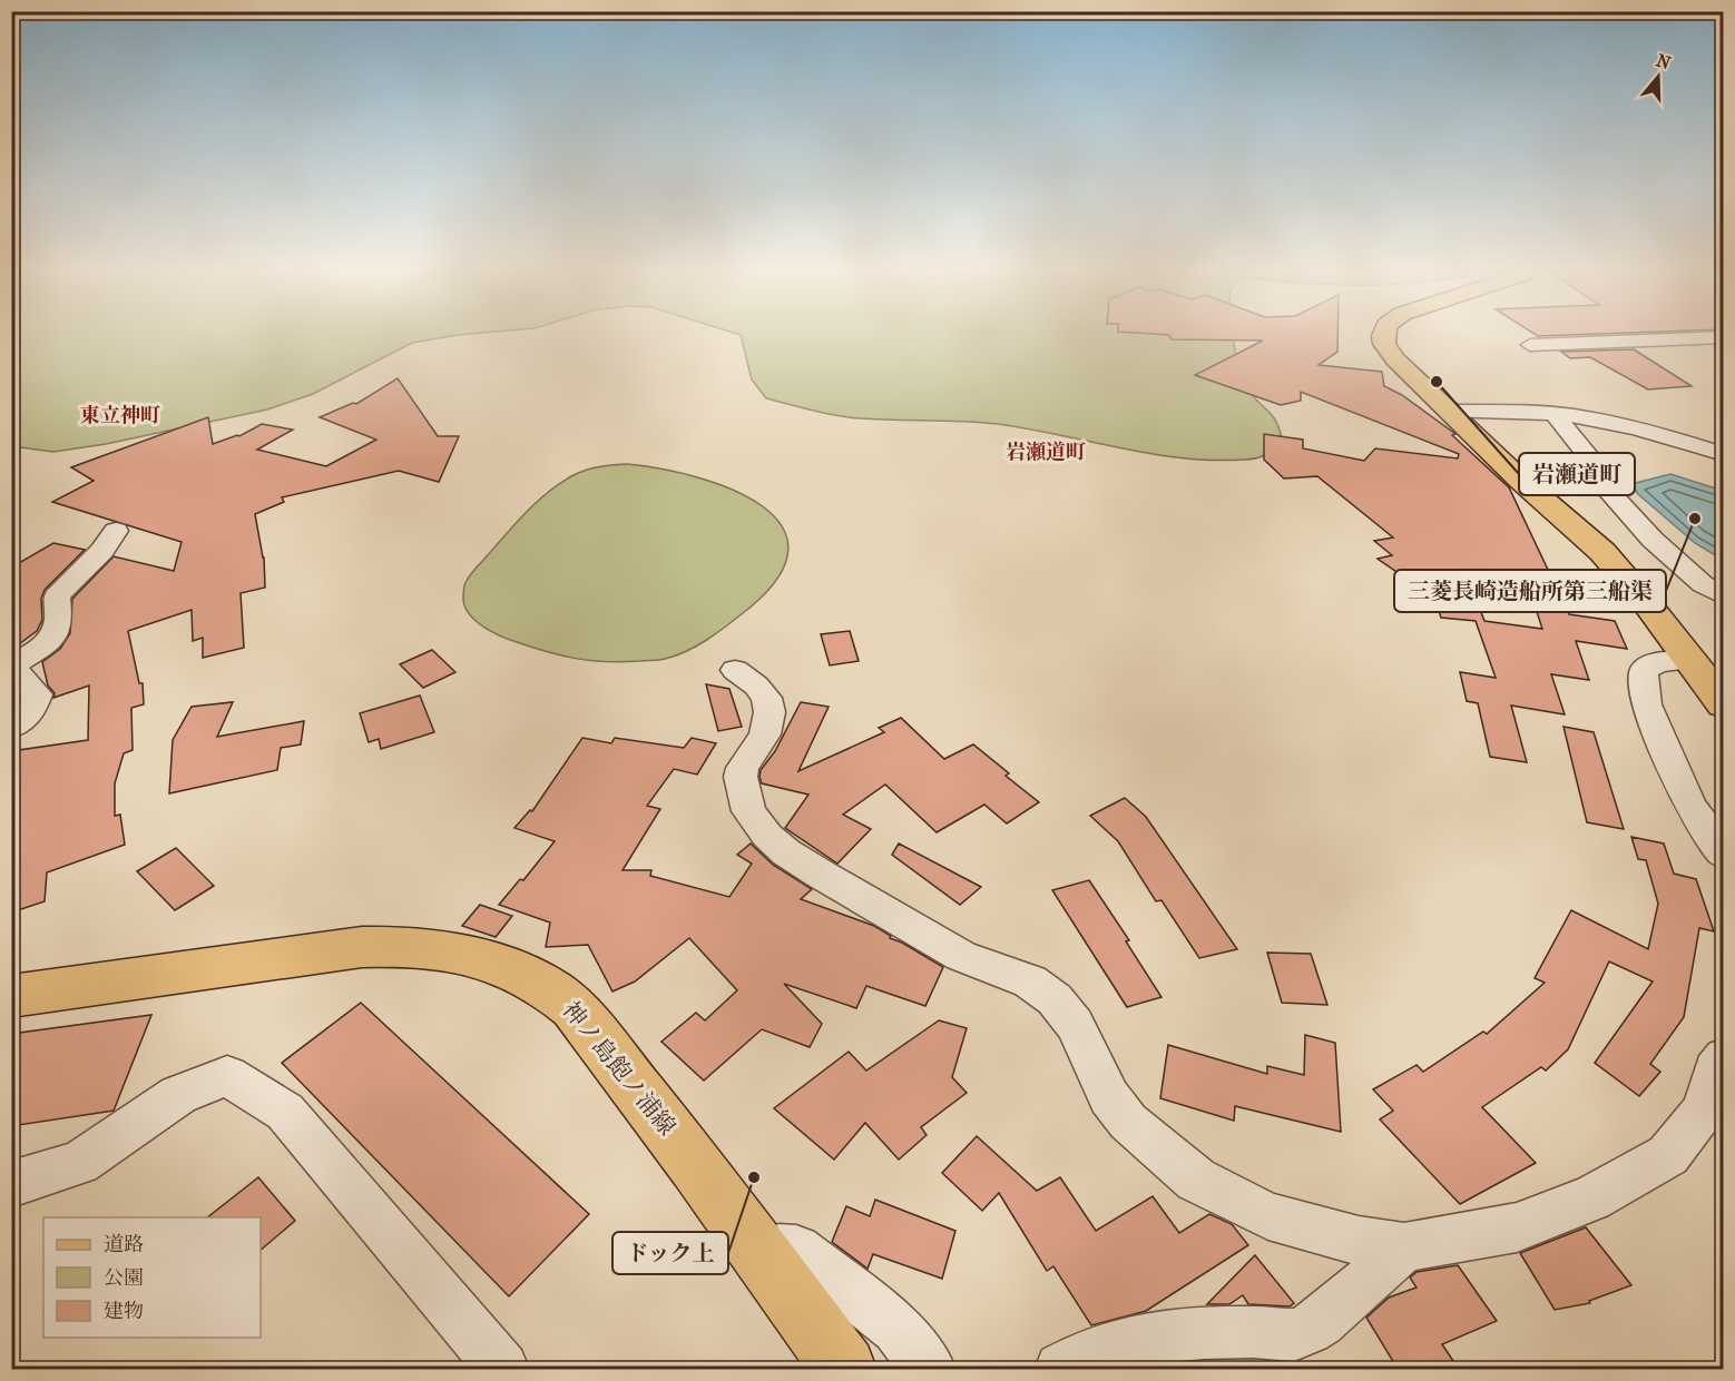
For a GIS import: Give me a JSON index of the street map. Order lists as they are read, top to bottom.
{
  "streets": {
    "main road": ["神ノ島飽ノ浦線"]
  },
  "districts": ["東立神町", "岩瀬道町"],
  "places": ["岩瀬道町", "三菱長崎造船所第三船渠", "ドック上"],
  "legend": ["道路", "公園", "建物"],
  "north": "top"
}
